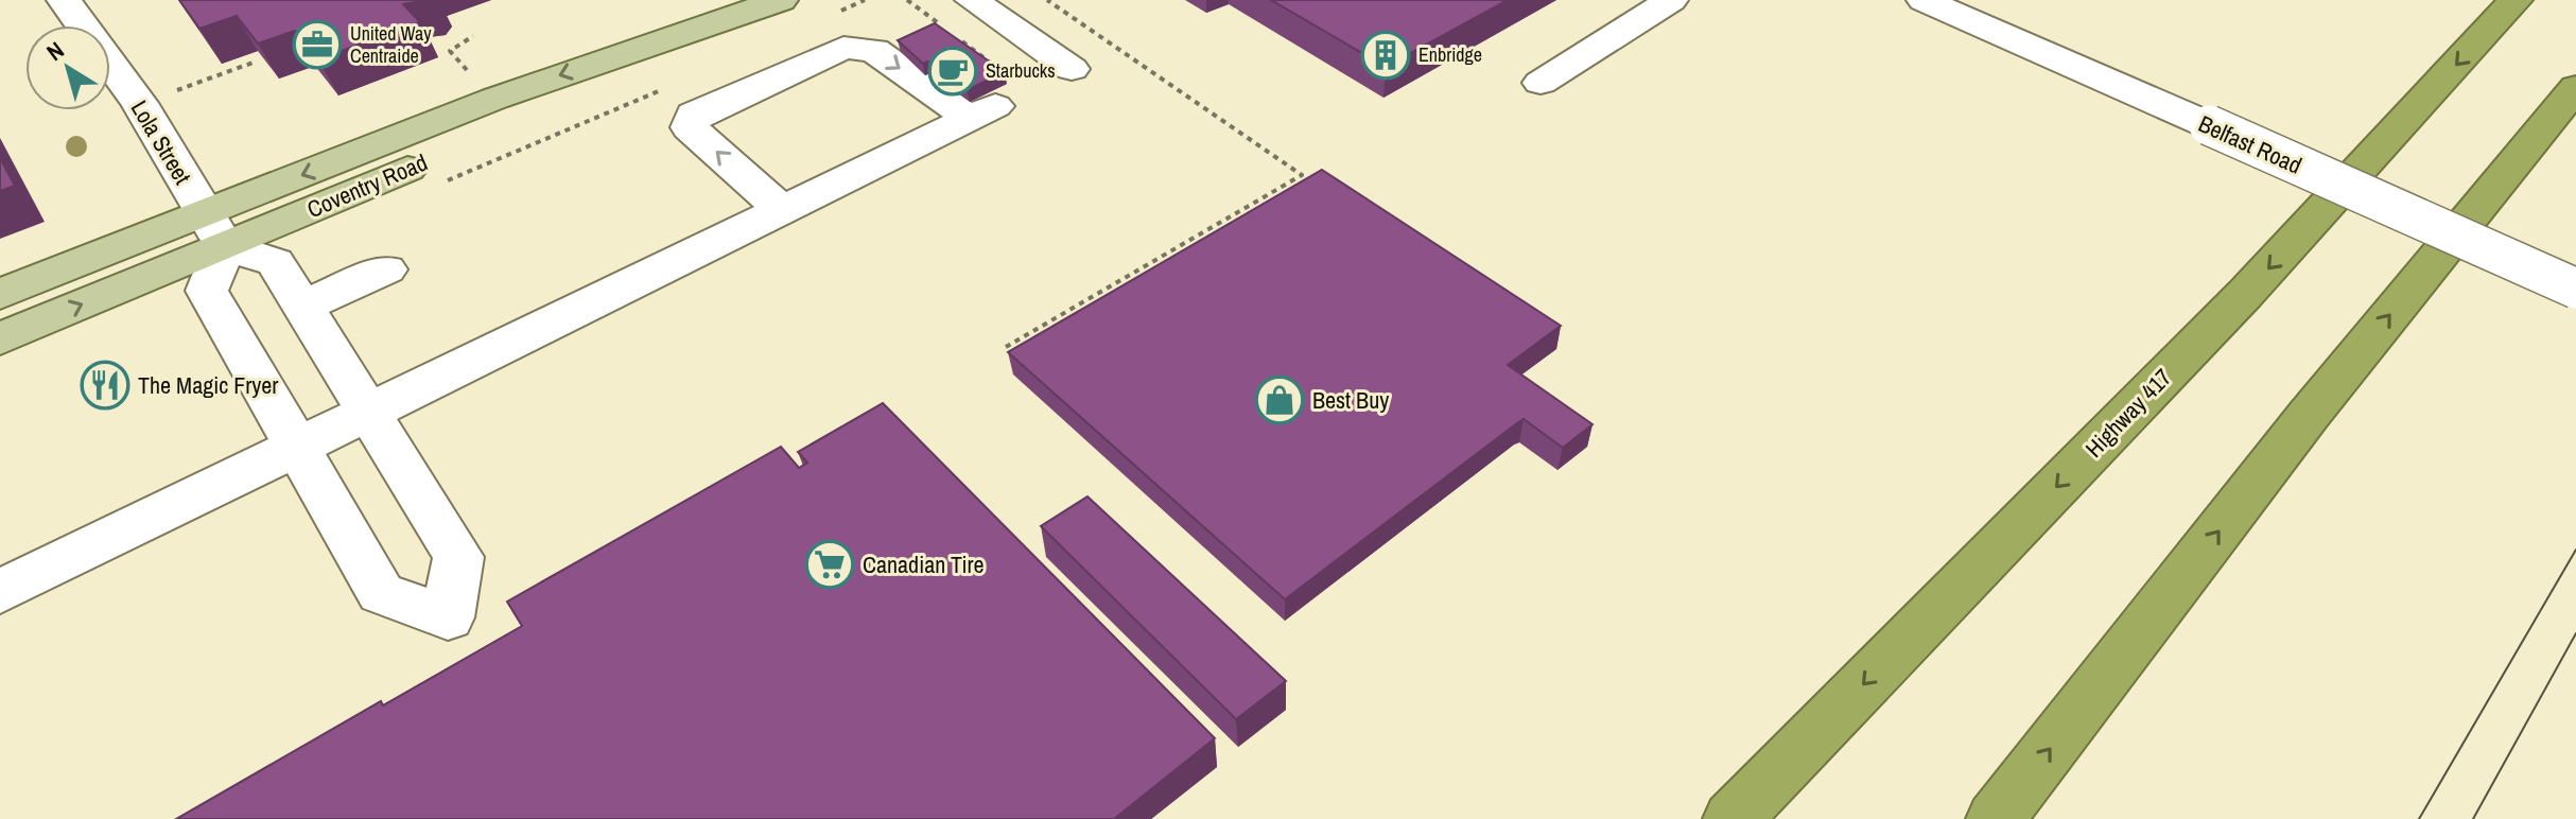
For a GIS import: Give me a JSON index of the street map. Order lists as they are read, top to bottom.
{
  "streets": {
    "highway": ["Highway 417"],
    "main road": ["Coventry Road"],
    "street": ["Lola Street", "Belfast Road"]
  },
  "crossings": [
    ["Lola Street", "Coventry Road"]
  ],
  "places": {
    "office": ["United Way Centraide"],
    "building": ["Enbridge"],
    "cafe": ["Starbucks"],
    "restaurant": ["The Magic Fryer"],
    "shop": ["Best Buy"],
    "supermarket": ["Canadian Tire"]
  },
  "north": "top left"
}
